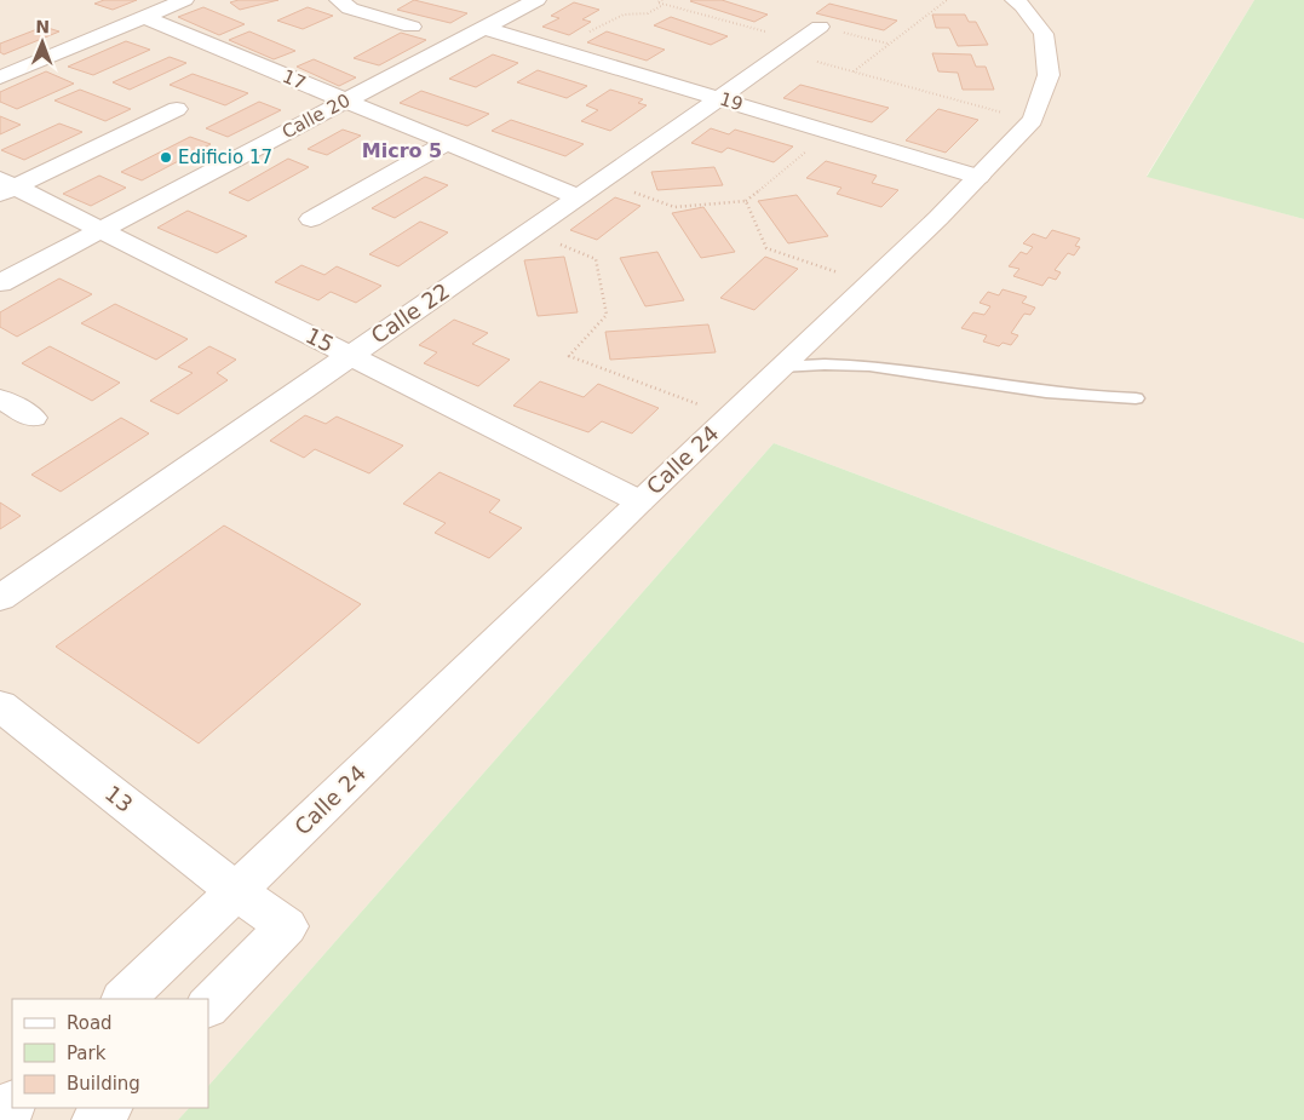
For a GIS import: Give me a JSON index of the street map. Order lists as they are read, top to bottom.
{
  "streets": {
    "street": [
      "17",
      "19",
      "Calle 20",
      "Calle 22",
      "15",
      "Calle 24",
      "13"
    ]
  },
  "crossings": [
    ["17", "Calle 20"],
    ["17", "Calle 22"],
    ["19", "Calle 20"],
    ["19", "Calle 22"],
    ["19", "Calle 24"],
    ["Calle 20", "15"],
    ["Calle 22", "15"],
    ["15", "Calle 24"],
    ["Calle 24", "13"]
  ],
  "districts": ["Micro 5"],
  "places": ["Edificio 17"],
  "legend": ["Road", "Park", "Building"],
  "north": "top"
}
